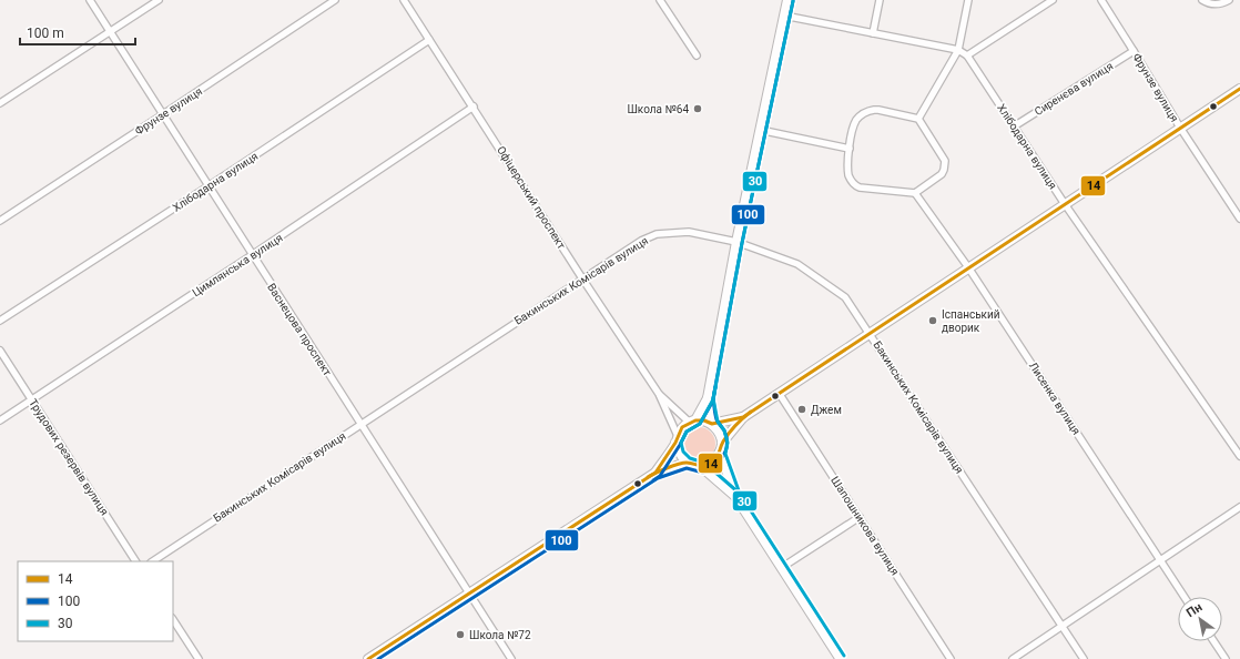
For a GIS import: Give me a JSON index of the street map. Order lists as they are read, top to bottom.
{
  "streets": {
    "street": [
      "Фрунзе вулиця",
      "Сиренєва вулиця",
      "Хлібодарна вулиця",
      "Офіцерський проспект",
      "Цимлянська вулиця",
      "Бакинських Комісарів вулиця",
      "Васнецова проспект",
      "Лисенка вулиця",
      "Трудових резервів вулиця",
      "Шапошникова вулиця"
    ]
  },
  "crossings": [
    ["Фрунзе вулиця", "Сиренєва вулиця"],
    ["Фрунзе вулиця", "Васнецова проспект"],
    ["Сиренєва вулиця", "Хлібодарна вулиця"],
    ["Хлібодарна вулиця", "Офіцерський проспект"],
    ["Хлібодарна вулиця", "Васнецова проспект"],
    ["Офіцерський проспект", "Цимлянська вулиця"],
    ["Офіцерський проспект", "Бакинських Комісарів вулиця"],
    ["Цимлянська вулиця", "Васнецова проспект"],
    ["Цимлянська вулиця", "Трудових резервів вулиця"],
    ["Бакинських Комісарів вулиця", "Васнецова проспект"]
  ],
  "places": [
    "Школа №64",
    "Іспанський дворик",
    "Джем",
    "Школа №72"
  ],
  "lines": ["transit line 100", "transit line 30", "transit line 14"],
  "legend": ["14", "100", "30"],
  "scale_bar": "100 m",
  "north": "top left"
}
